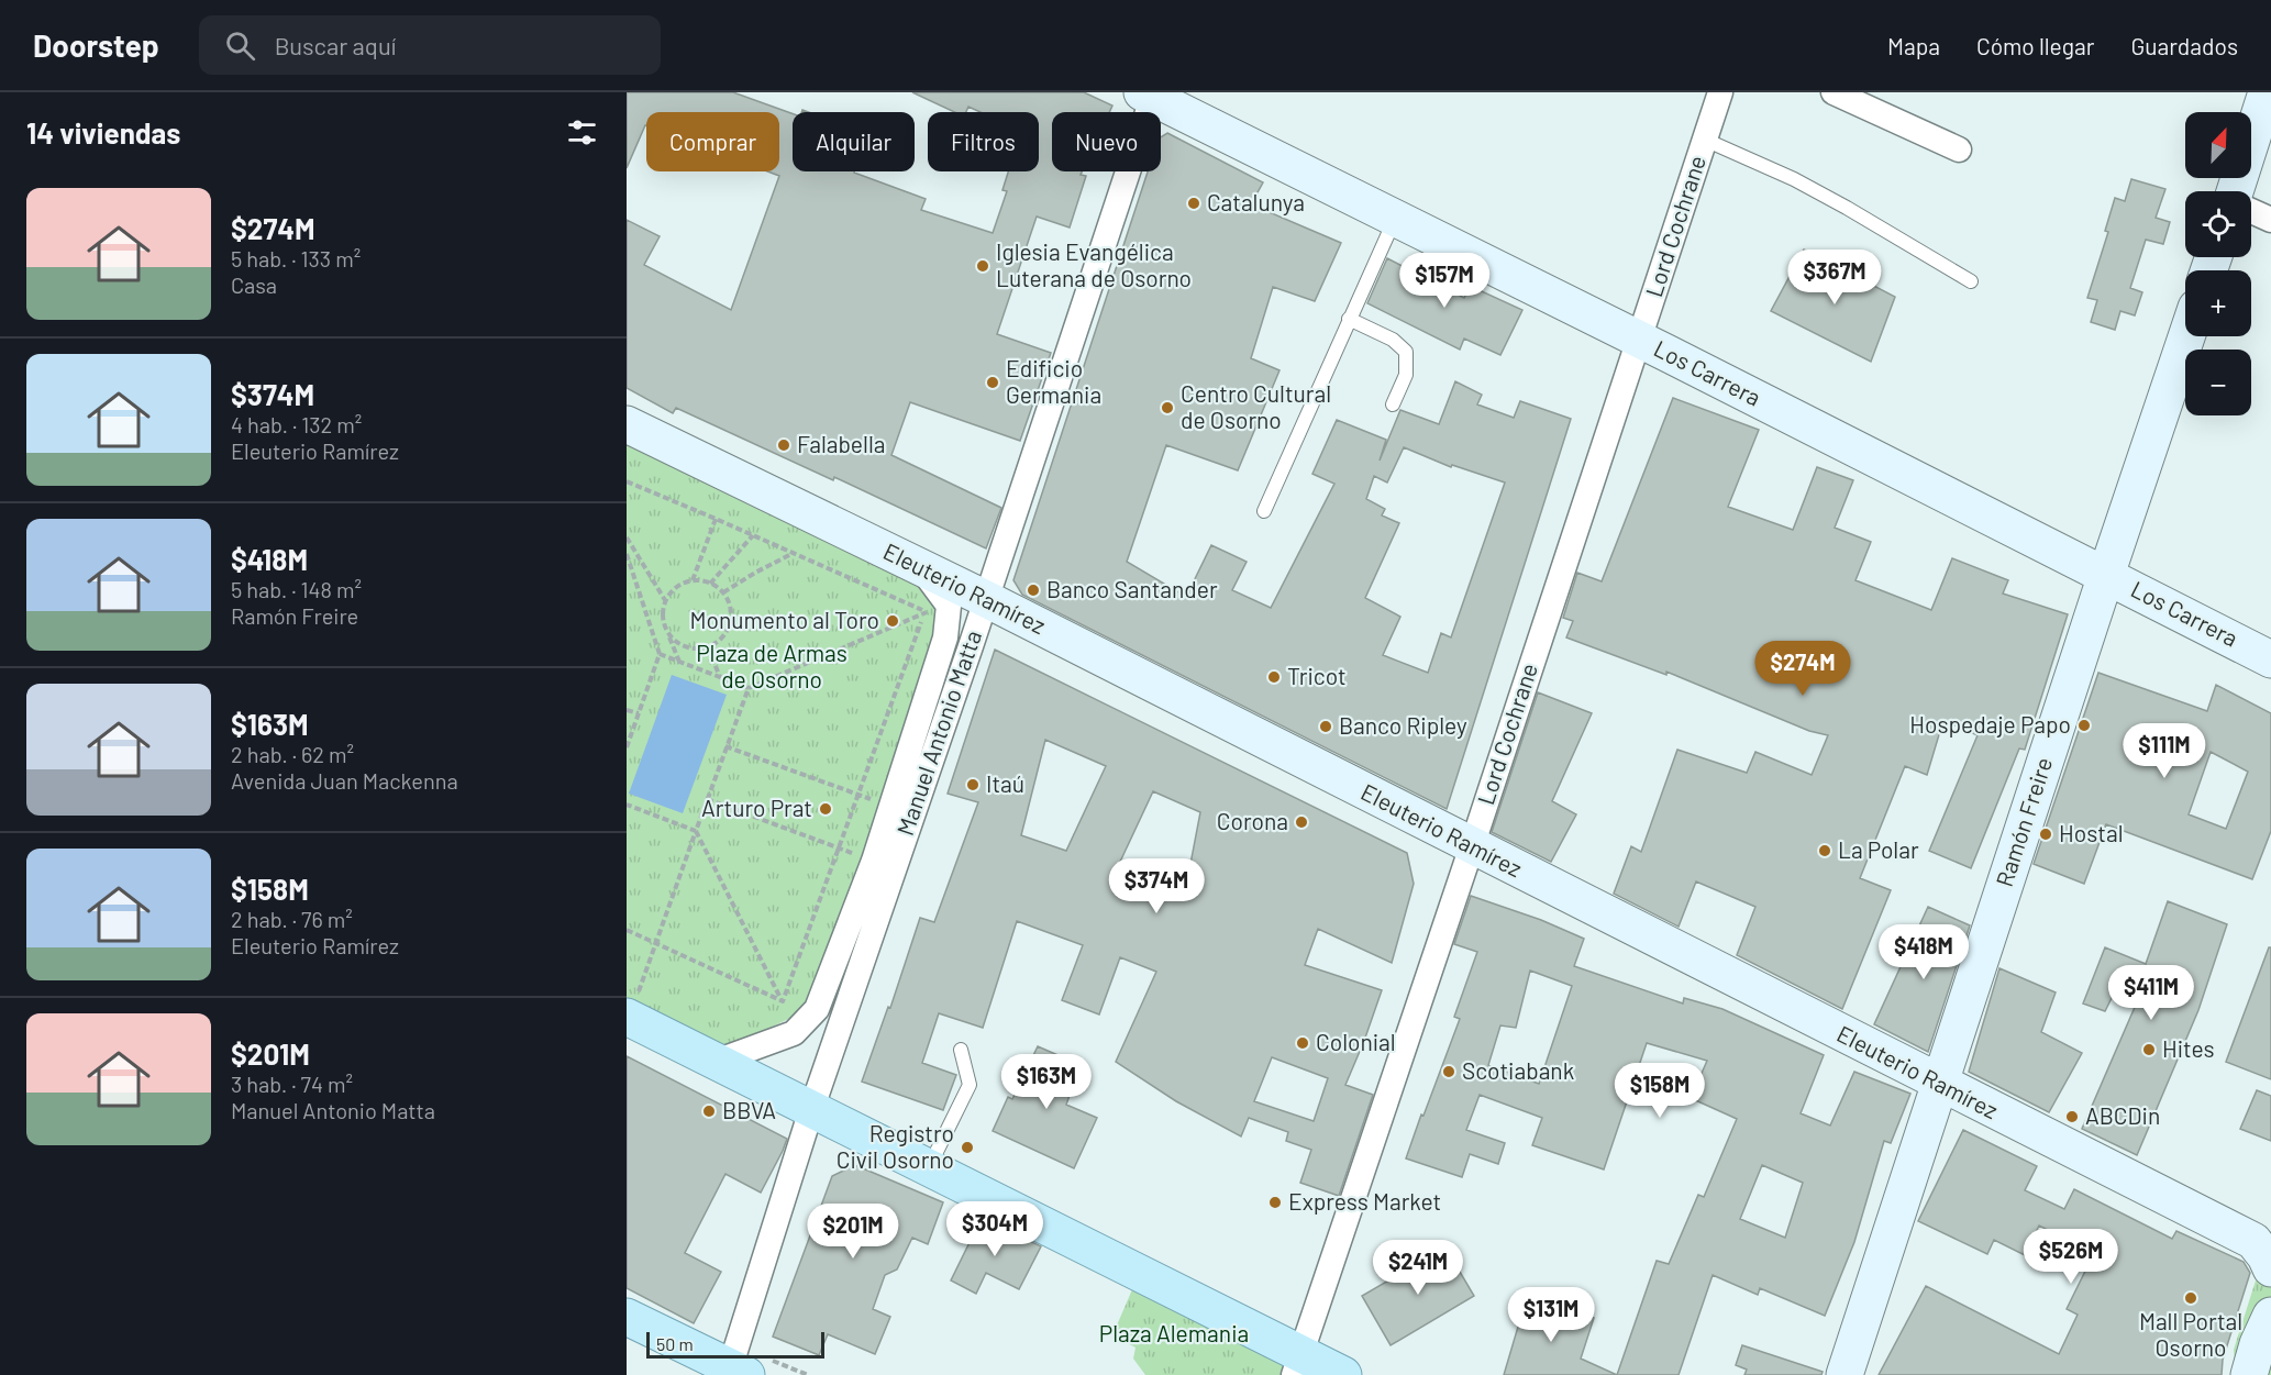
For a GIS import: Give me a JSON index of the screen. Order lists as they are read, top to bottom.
{
  "streets": {
    "main road": ["Los Carrera", "Eleuterio Ramírez", "Ramón Freire"],
    "street": ["Lord Cochrane", "Manuel Antonio Matta"]
  },
  "crossings": [
    ["Lord Cochrane", "Los Carrera"],
    ["Lord Cochrane", "Eleuterio Ramírez"],
    ["Los Carrera", "Manuel Antonio Matta"],
    ["Los Carrera", "Ramón Freire"],
    ["Eleuterio Ramírez", "Manuel Antonio Matta"],
    ["Eleuterio Ramírez", "Ramón Freire"]
  ],
  "parks": ["Plaza de Armas de Osorno", "Plaza Alemania"],
  "places": [
    "Catalunya",
    "Iglesia Evangélica Luterana de Osorno",
    "Edificio Germania",
    "Centro Cultural de Osorno",
    "Falabella",
    "Banco Santander",
    "Monumento al Toro",
    "Tricot",
    "Hospedaje Papo",
    "Banco Ripley",
    "Itaú",
    "Arturo Prat",
    "Corona",
    "Hostal",
    "La Polar",
    "Colonial",
    "Hites",
    "Scotiabank",
    "BBVA",
    "ABCDin",
    "Registro Civil Osorno",
    "Express Market",
    "Mall Portal Osorno"
  ],
  "scale_bar": "50 m",
  "north": "top right",
  "page": {
    "header": "Doorstep",
    "search": "Buscar aquí",
    "nav": ["Mapa", "Cómo llegar", "Guardados"],
    "heading": "14 viviendas",
    "map_buttons": ["+", "−"],
    "chip": [
      "Comprar",
      "Alquilar",
      "Filtros",
      "Nuevo"
    ],
    "list": [
      {
        "name": "$274M",
        "note": "5 hab. · 133 m² · Casa"
      },
      {
        "name": "$374M",
        "note": "4 hab. · 132 m² · Eleuterio Ramírez"
      },
      {
        "name": "$418M",
        "note": "5 hab. · 148 m² · Ramón Freire"
      },
      {
        "name": "$163M",
        "note": "2 hab. · 62 m² · Avenida Juan Mackenna"
      },
      {
        "name": "$158M",
        "note": "2 hab. · 76 m² · Eleuterio Ramírez"
      },
      {
        "name": "$201M",
        "note": "3 hab. · 74 m² · Manuel Antonio Matta"
      }
    ],
    "price": [
      "$367M",
      "$157M",
      "$274M",
      "$111M",
      "$374M",
      "$418M",
      "$411M",
      "$163M",
      "$158M",
      "$304M",
      "$201M",
      "$526M",
      "$241M",
      "$131M"
    ],
    "scale": "50 m"
  }
}
